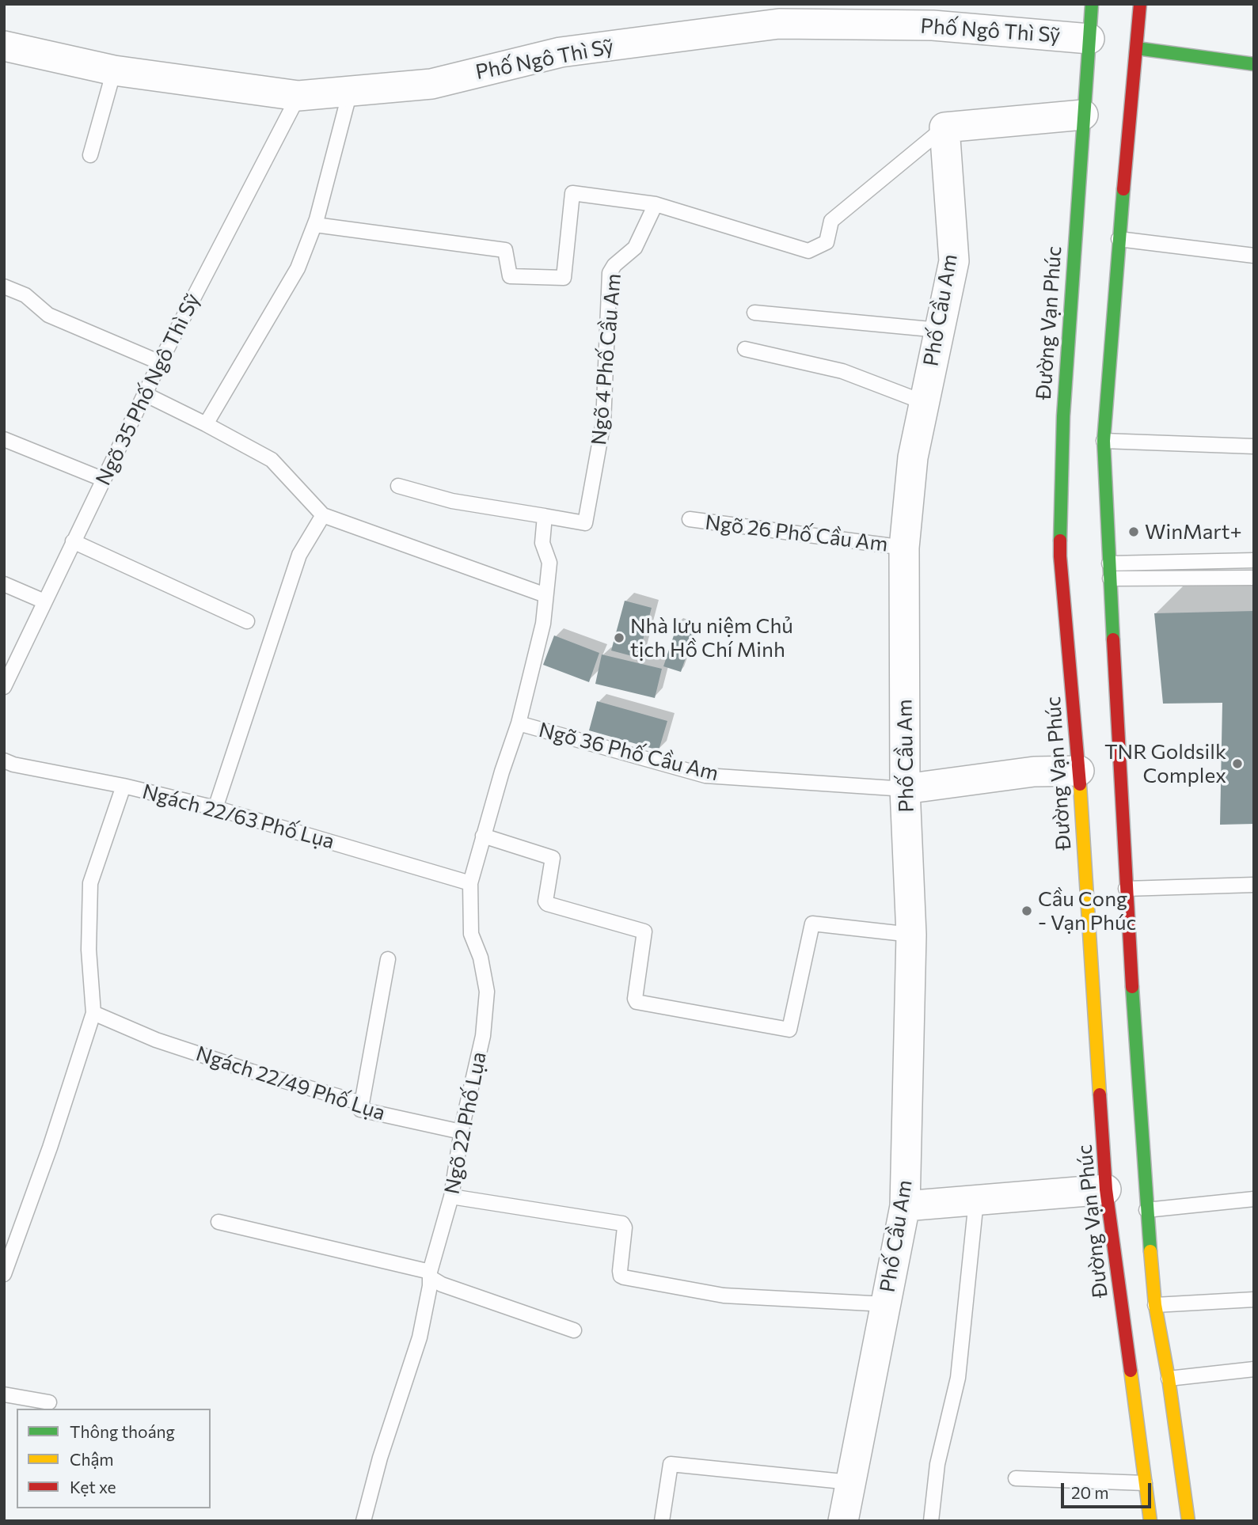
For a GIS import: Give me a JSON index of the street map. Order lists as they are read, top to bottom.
{
  "streets": {
    "main road": ["Đường Vạn Phúc"],
    "street": ["Phố Ngô Thì Sỹ", "Phố Cầu Am"],
    "lane": [
      "Ngõ 4 Phố Cầu Am",
      "Ngõ 35 Phố Ngô Thì Sỹ",
      "Ngõ 26 Phố Cầu Am",
      "Ngõ 36 Phố Cầu Am",
      "Ngách 22/63 Phố Lụa",
      "Ngách 22/49 Phố Lụa",
      "Ngõ 22 Phố Lụa"
    ]
  },
  "crossings": [
    ["Phố Ngô Thì Sỹ", "Đường Vạn Phúc"],
    ["Phố Ngô Thì Sỹ", "Ngõ 35 Phố Ngô Thì Sỹ"],
    ["Phố Cầu Am", "Ngõ 26 Phố Cầu Am"],
    ["Phố Cầu Am", "Ngõ 36 Phố Cầu Am"],
    ["Ngõ 36 Phố Cầu Am", "Ngõ 22 Phố Lụa"],
    ["Ngách 22/63 Phố Lụa", "Ngõ 22 Phố Lụa"],
    ["Ngách 22/49 Phố Lụa", "Ngõ 22 Phố Lụa"]
  ],
  "places": [
    "WinMart+",
    "Nhà lưu niệm Chủ tịch Hồ Chí Minh",
    "TNR Goldsilk Complex",
    "Cầu Cong - Vạn Phúc"
  ],
  "legend": ["Thông thoáng", "Chậm", "Kẹt xe"],
  "scale_bar": "20 m"
}
